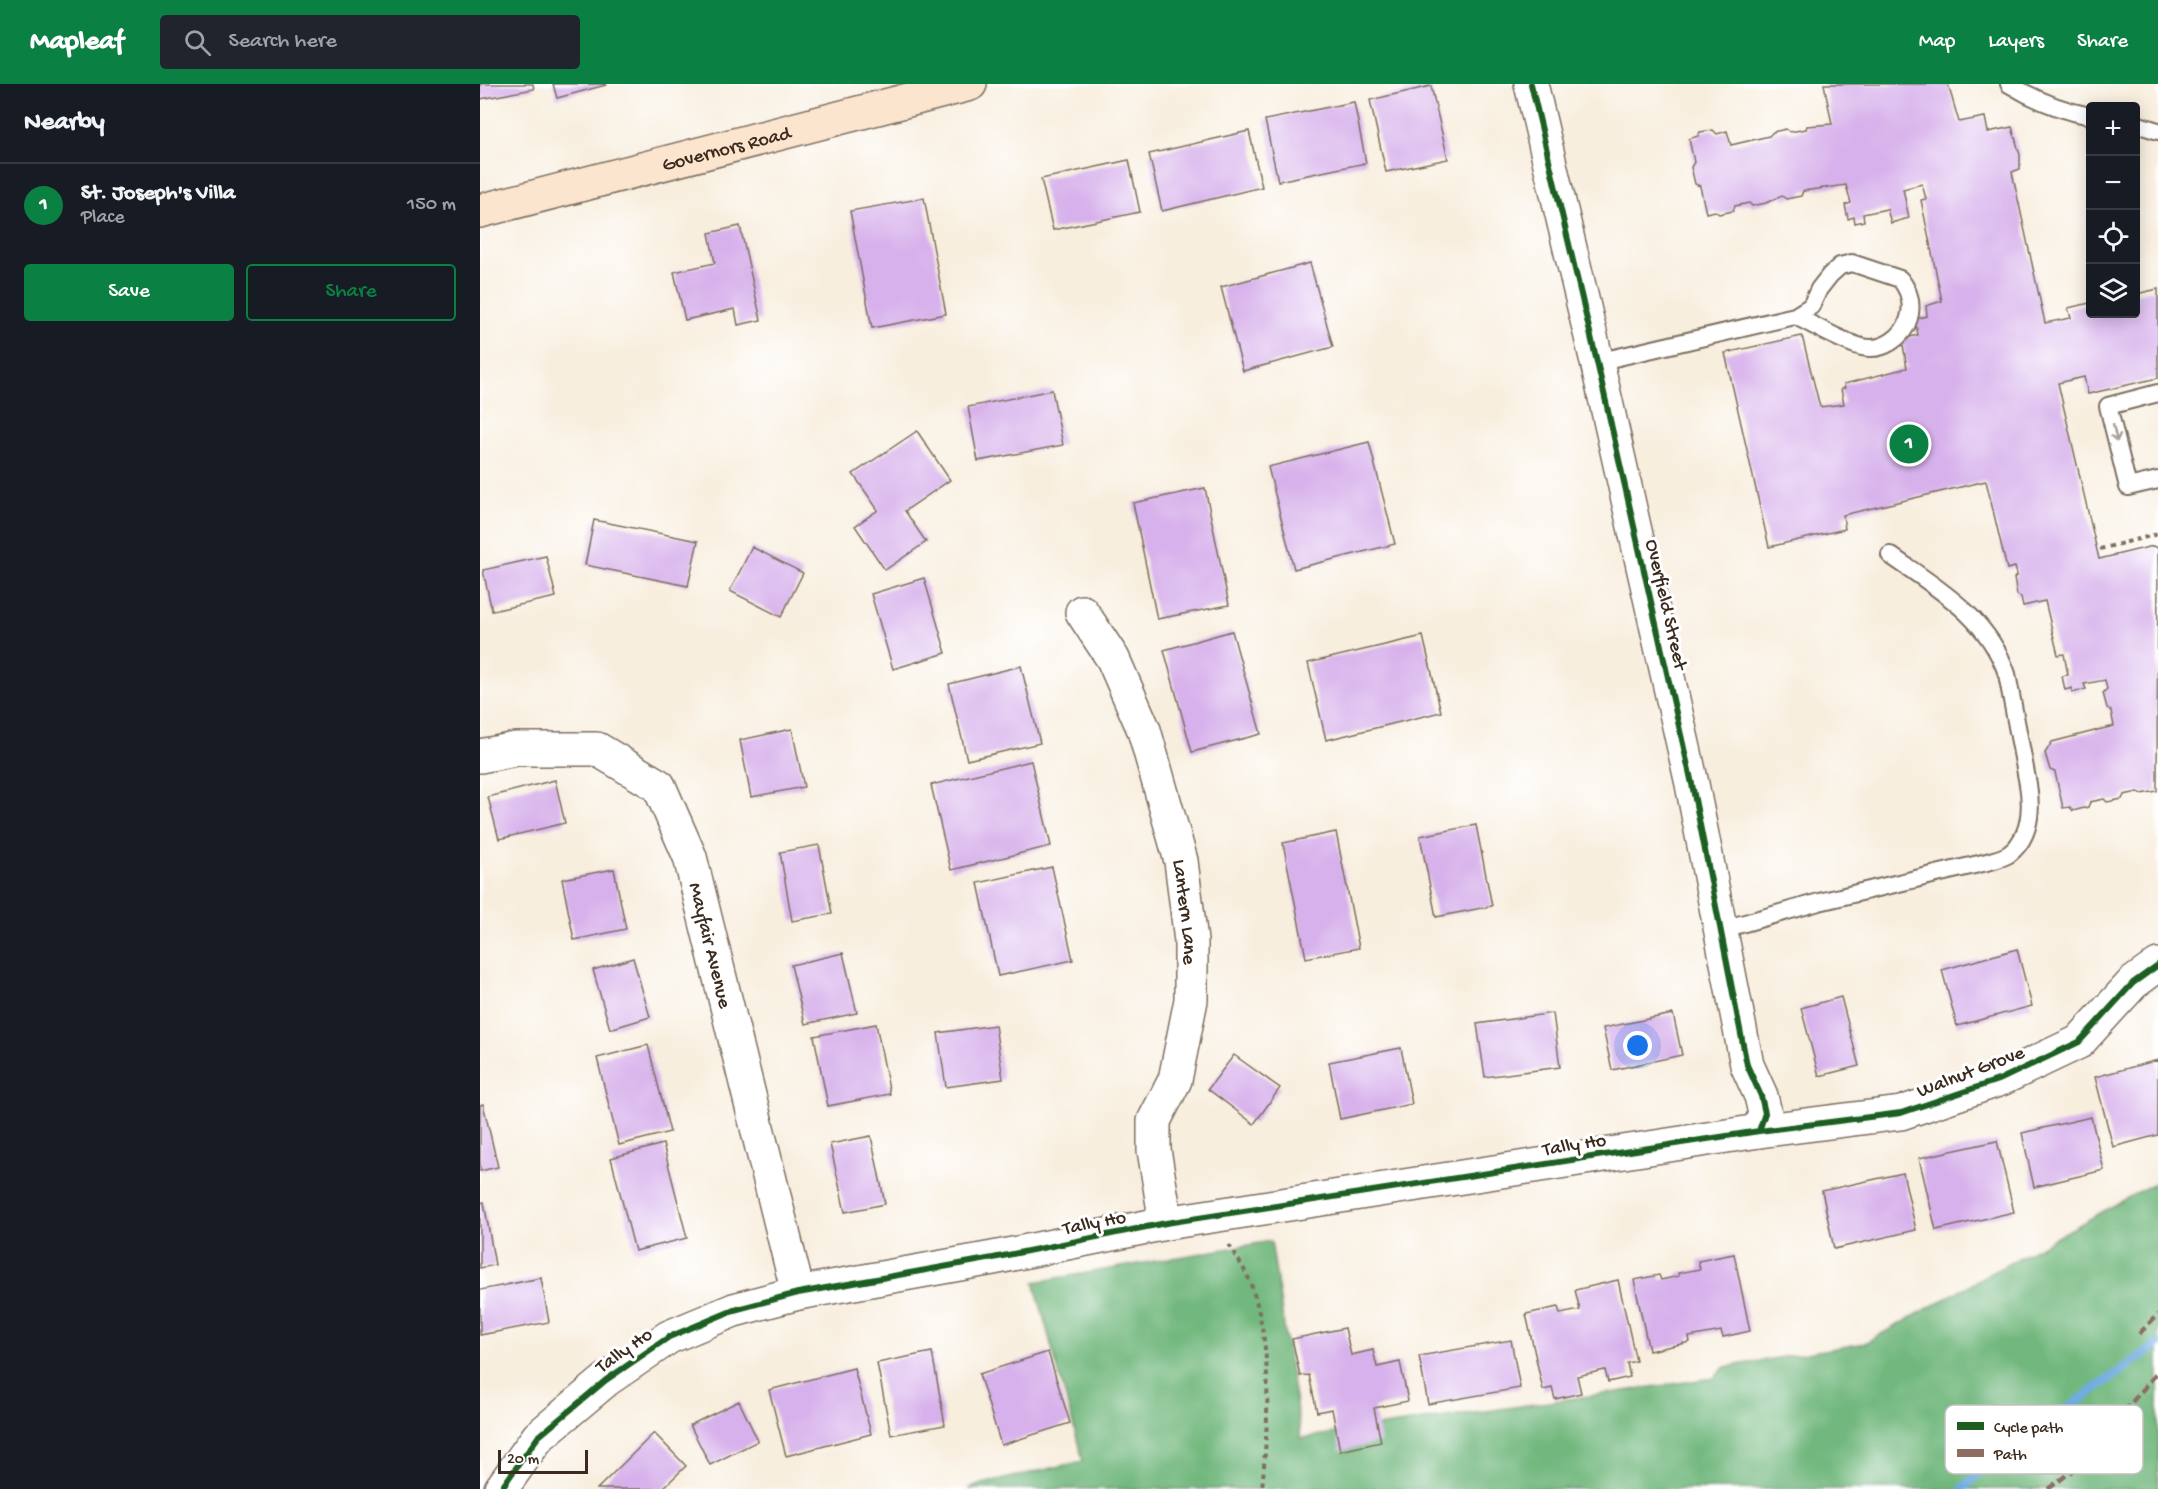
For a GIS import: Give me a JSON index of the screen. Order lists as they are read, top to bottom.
{
  "streets": {
    "main road": ["Governors Road"],
    "street": [
      "Overfield Street",
      "Lantern Lane",
      "Mayfair Avenue",
      "Walnut Grove",
      "Tally Ho"
    ]
  },
  "crossings": [
    ["Overfield Street", "Walnut Grove"],
    ["Overfield Street", "Tally Ho"],
    ["Lantern Lane", "Tally Ho"],
    ["Mayfair Avenue", "Tally Ho"],
    ["Walnut Grove", "Tally Ho"]
  ],
  "legend": ["Cycle path", "Path"],
  "scale_bar": "20 m",
  "page": {
    "header": "Mapleaf",
    "search": "Search here",
    "nav": ["Map", "Layers", "Share"],
    "heading": "Nearby",
    "map_buttons": ["+", "−"],
    "list": [
      {
        "mark": "1",
        "name": "St. Joseph's Villa",
        "note": "Place",
        "value": "150 m"
      }
    ],
    "buttons": ["Save", "Share"],
    "pins": "1",
    "scale": "20 m"
  }
}
